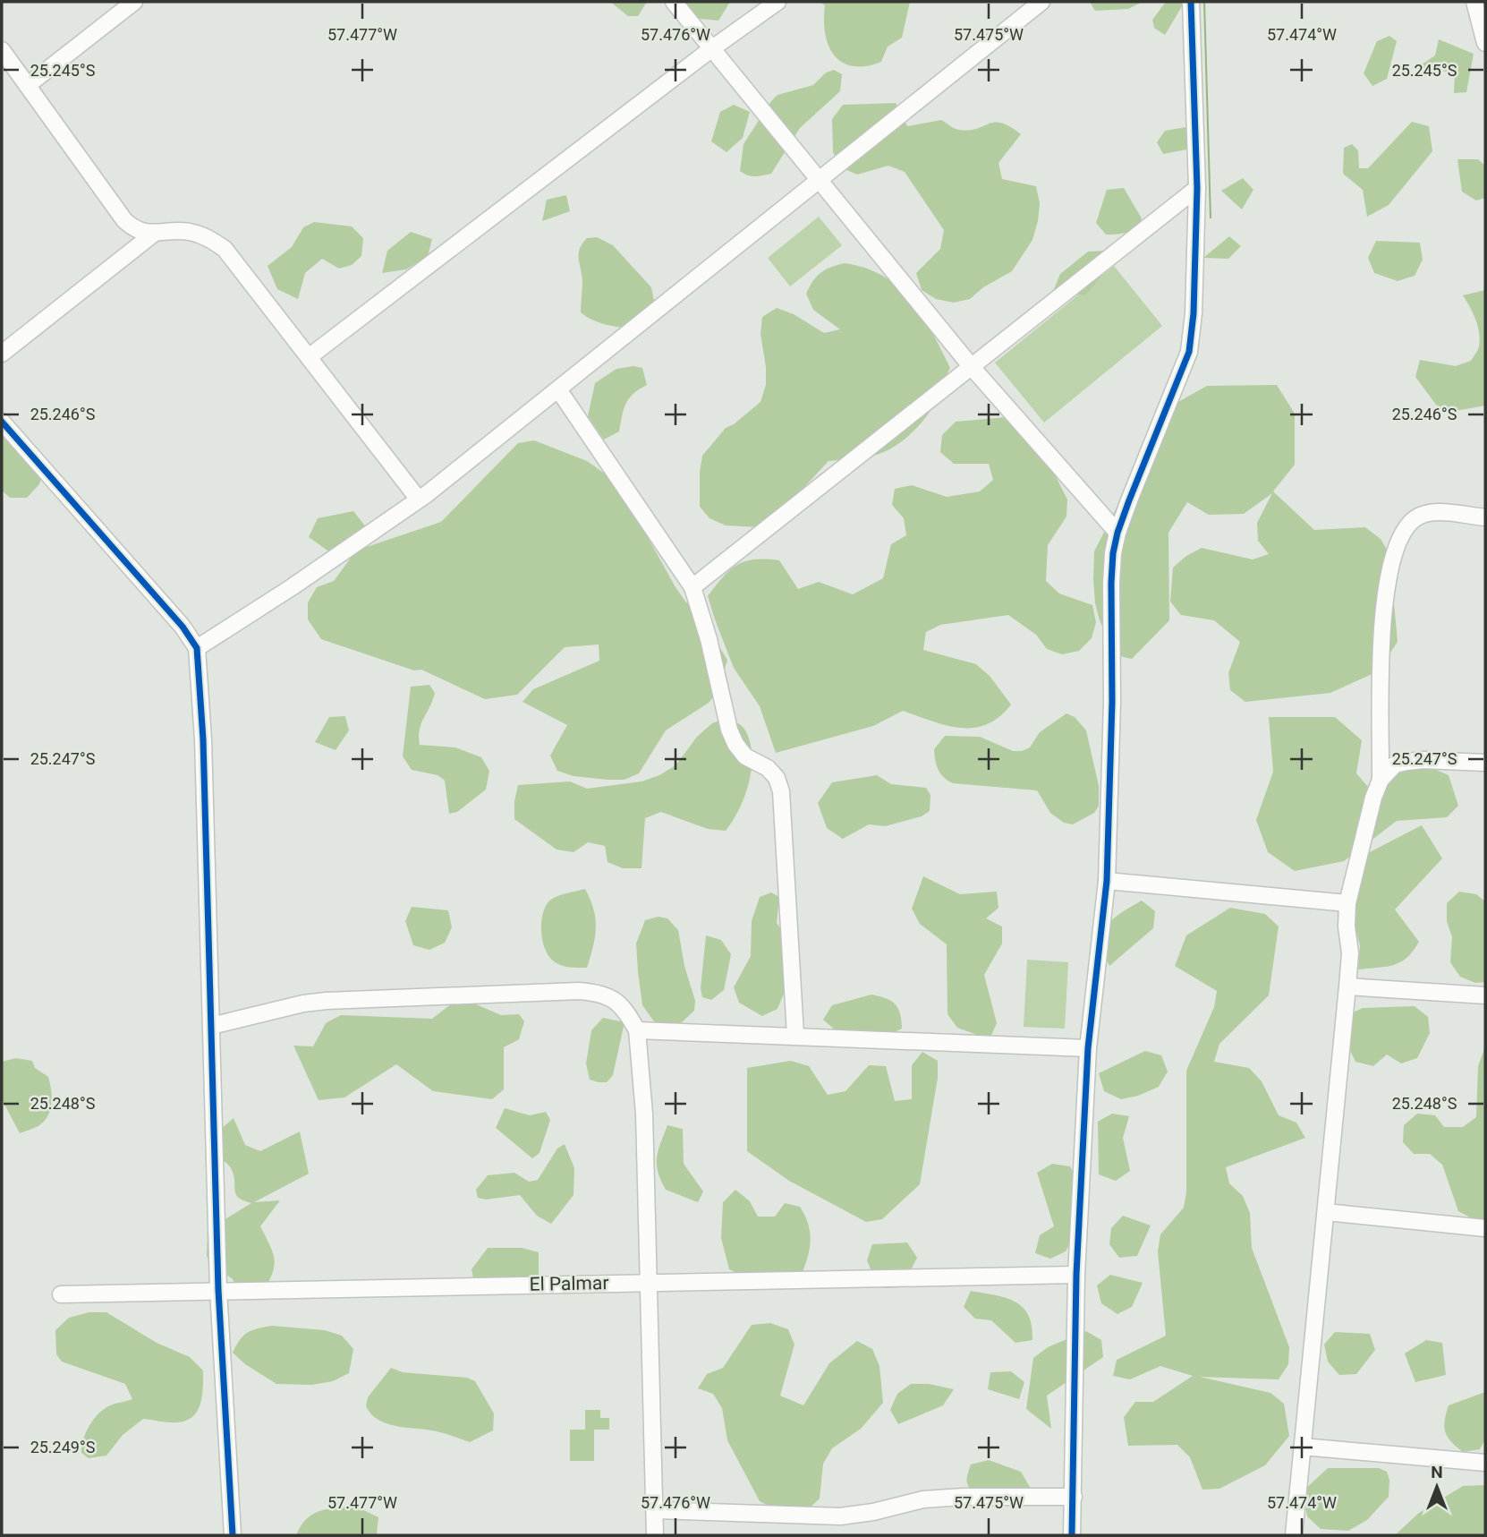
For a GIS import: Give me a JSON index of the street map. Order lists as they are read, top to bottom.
{
  "streets": {
    "street": ["El Palmar"]
  },
  "north": "top",
  "coordinates": [
    "57.477°W",
    "57.476°W",
    "57.475°W",
    "57.474°W",
    "25.245°S",
    "25.246°S",
    "25.247°S",
    "25.248°S",
    "25.249°S"
  ]
}
